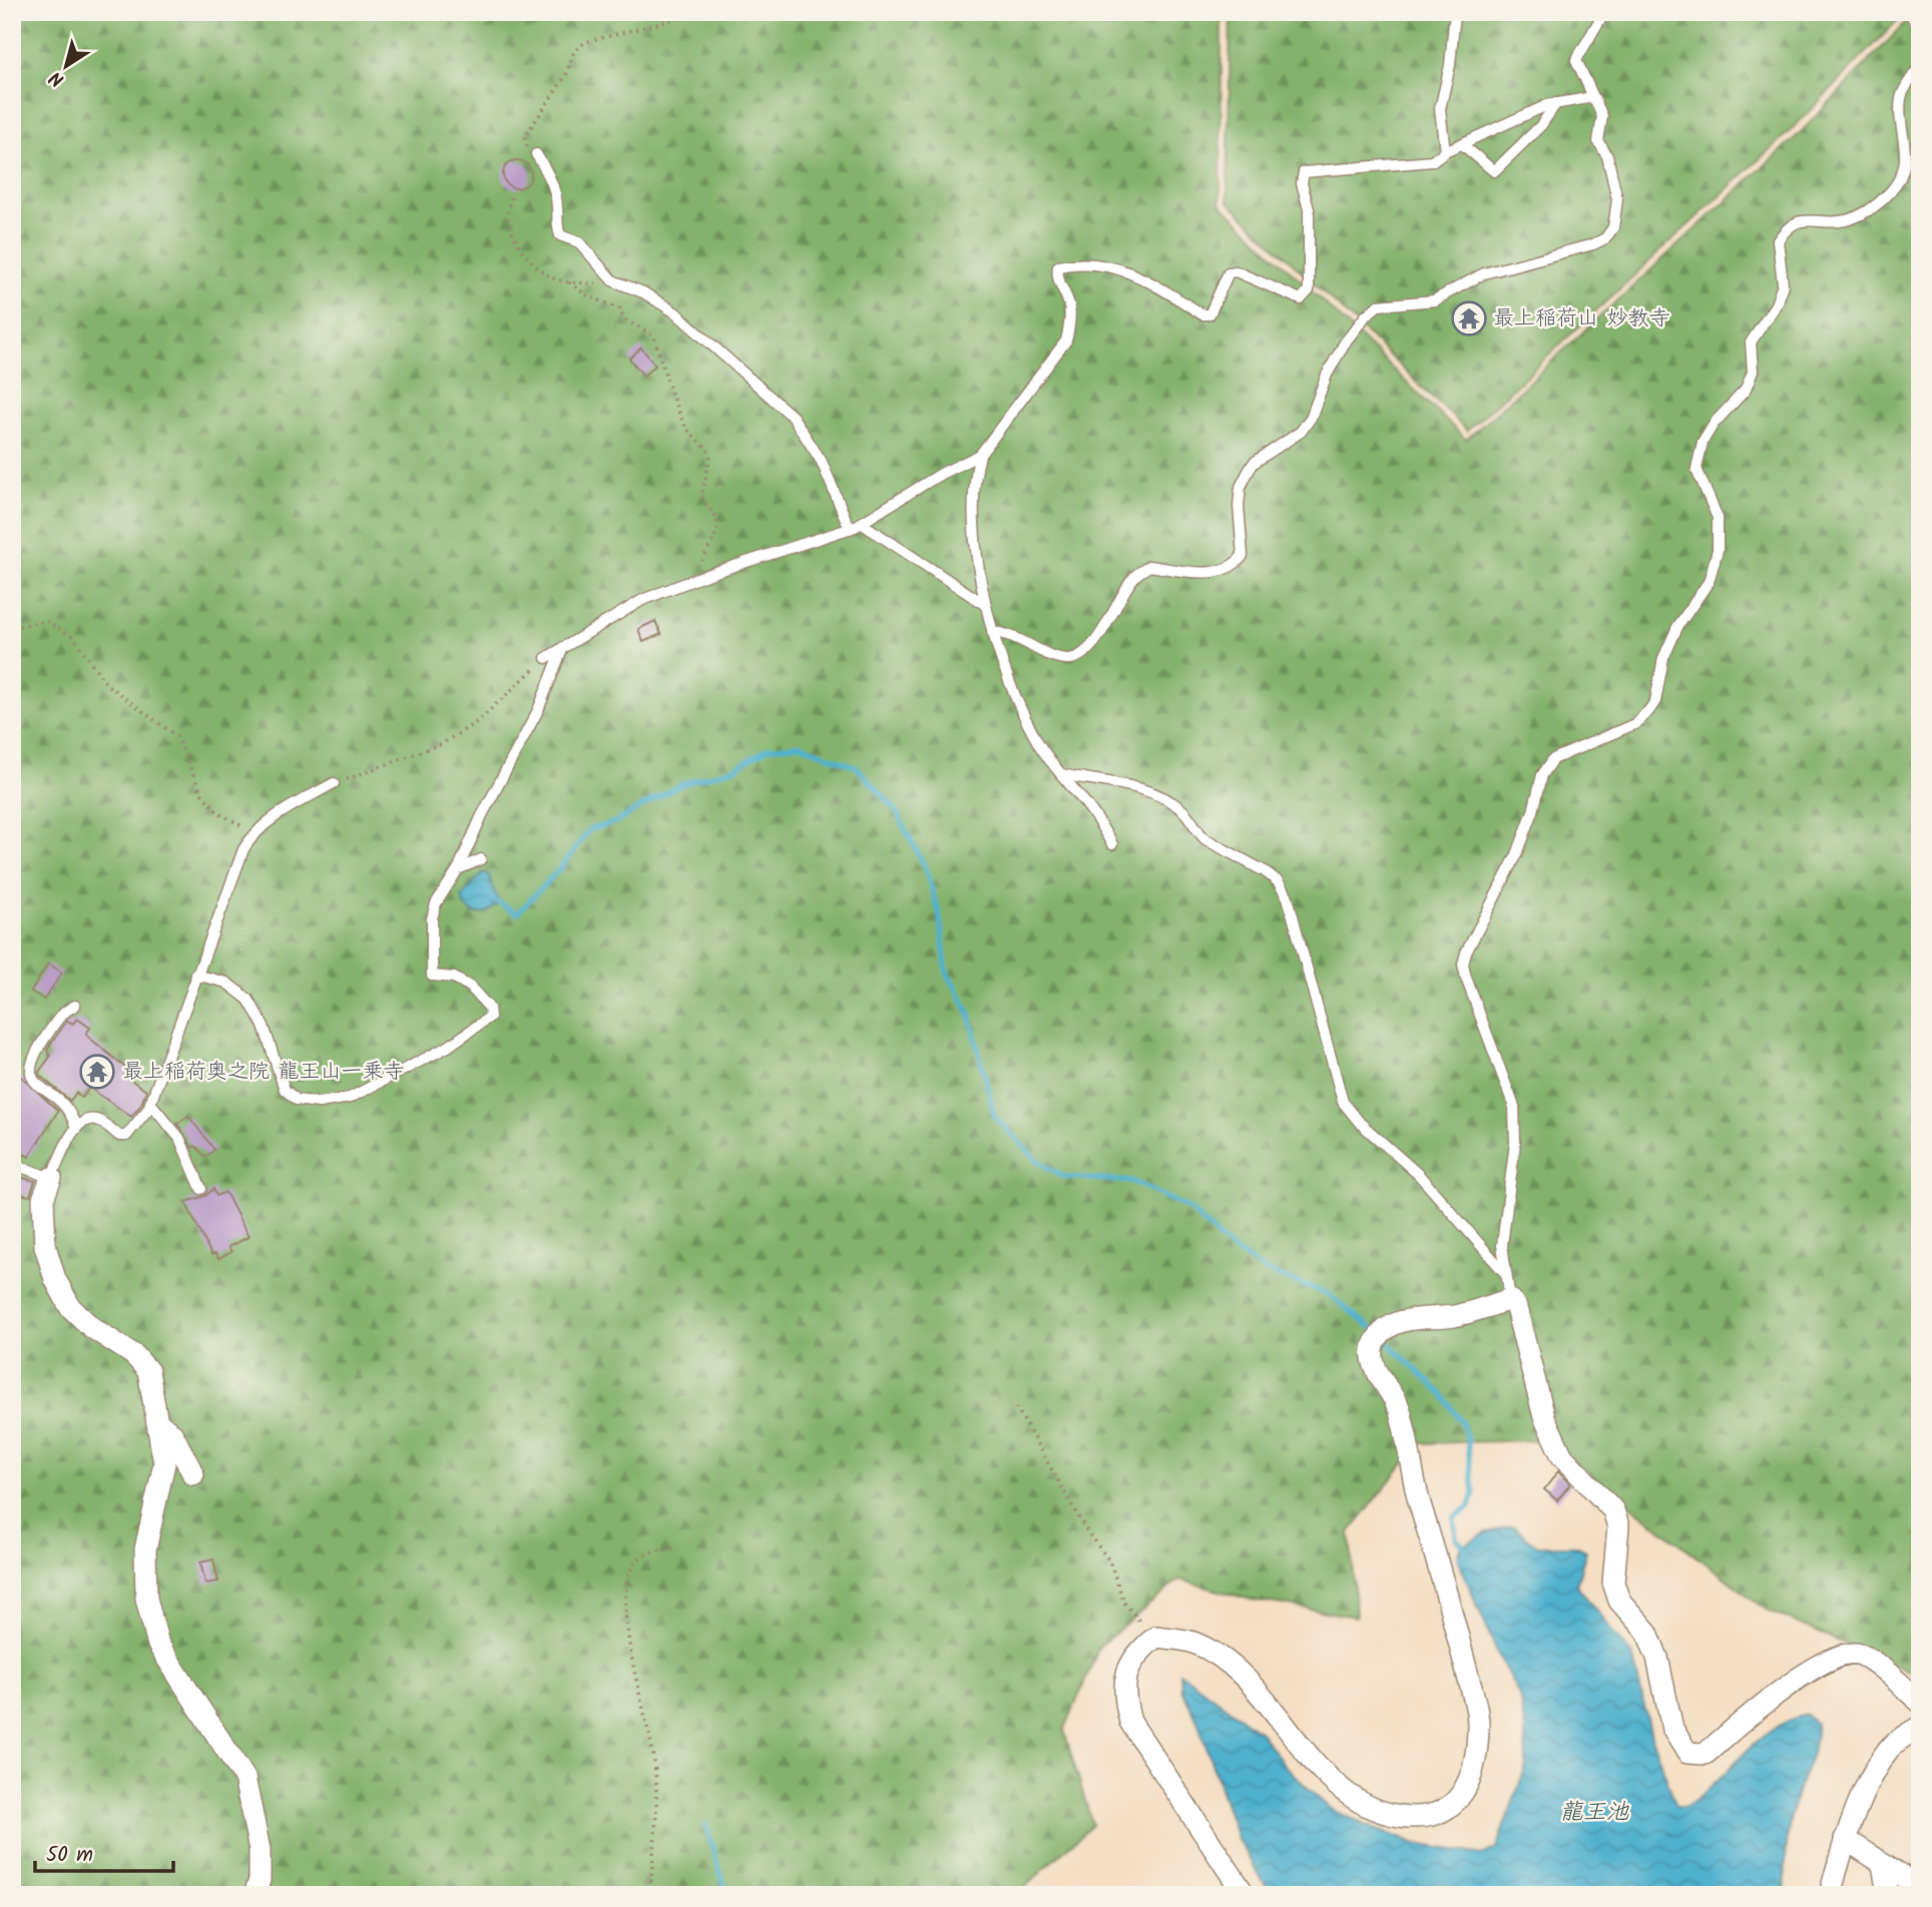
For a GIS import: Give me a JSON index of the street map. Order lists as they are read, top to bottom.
{
  "water": ["龍王池"],
  "places": {
    "temple": ["最上稲荷山 妙教寺", "最上稲荷奥之院 龍王山一乗寺"]
  },
  "scale_bar": "50 m",
  "north": "bottom left"
}
